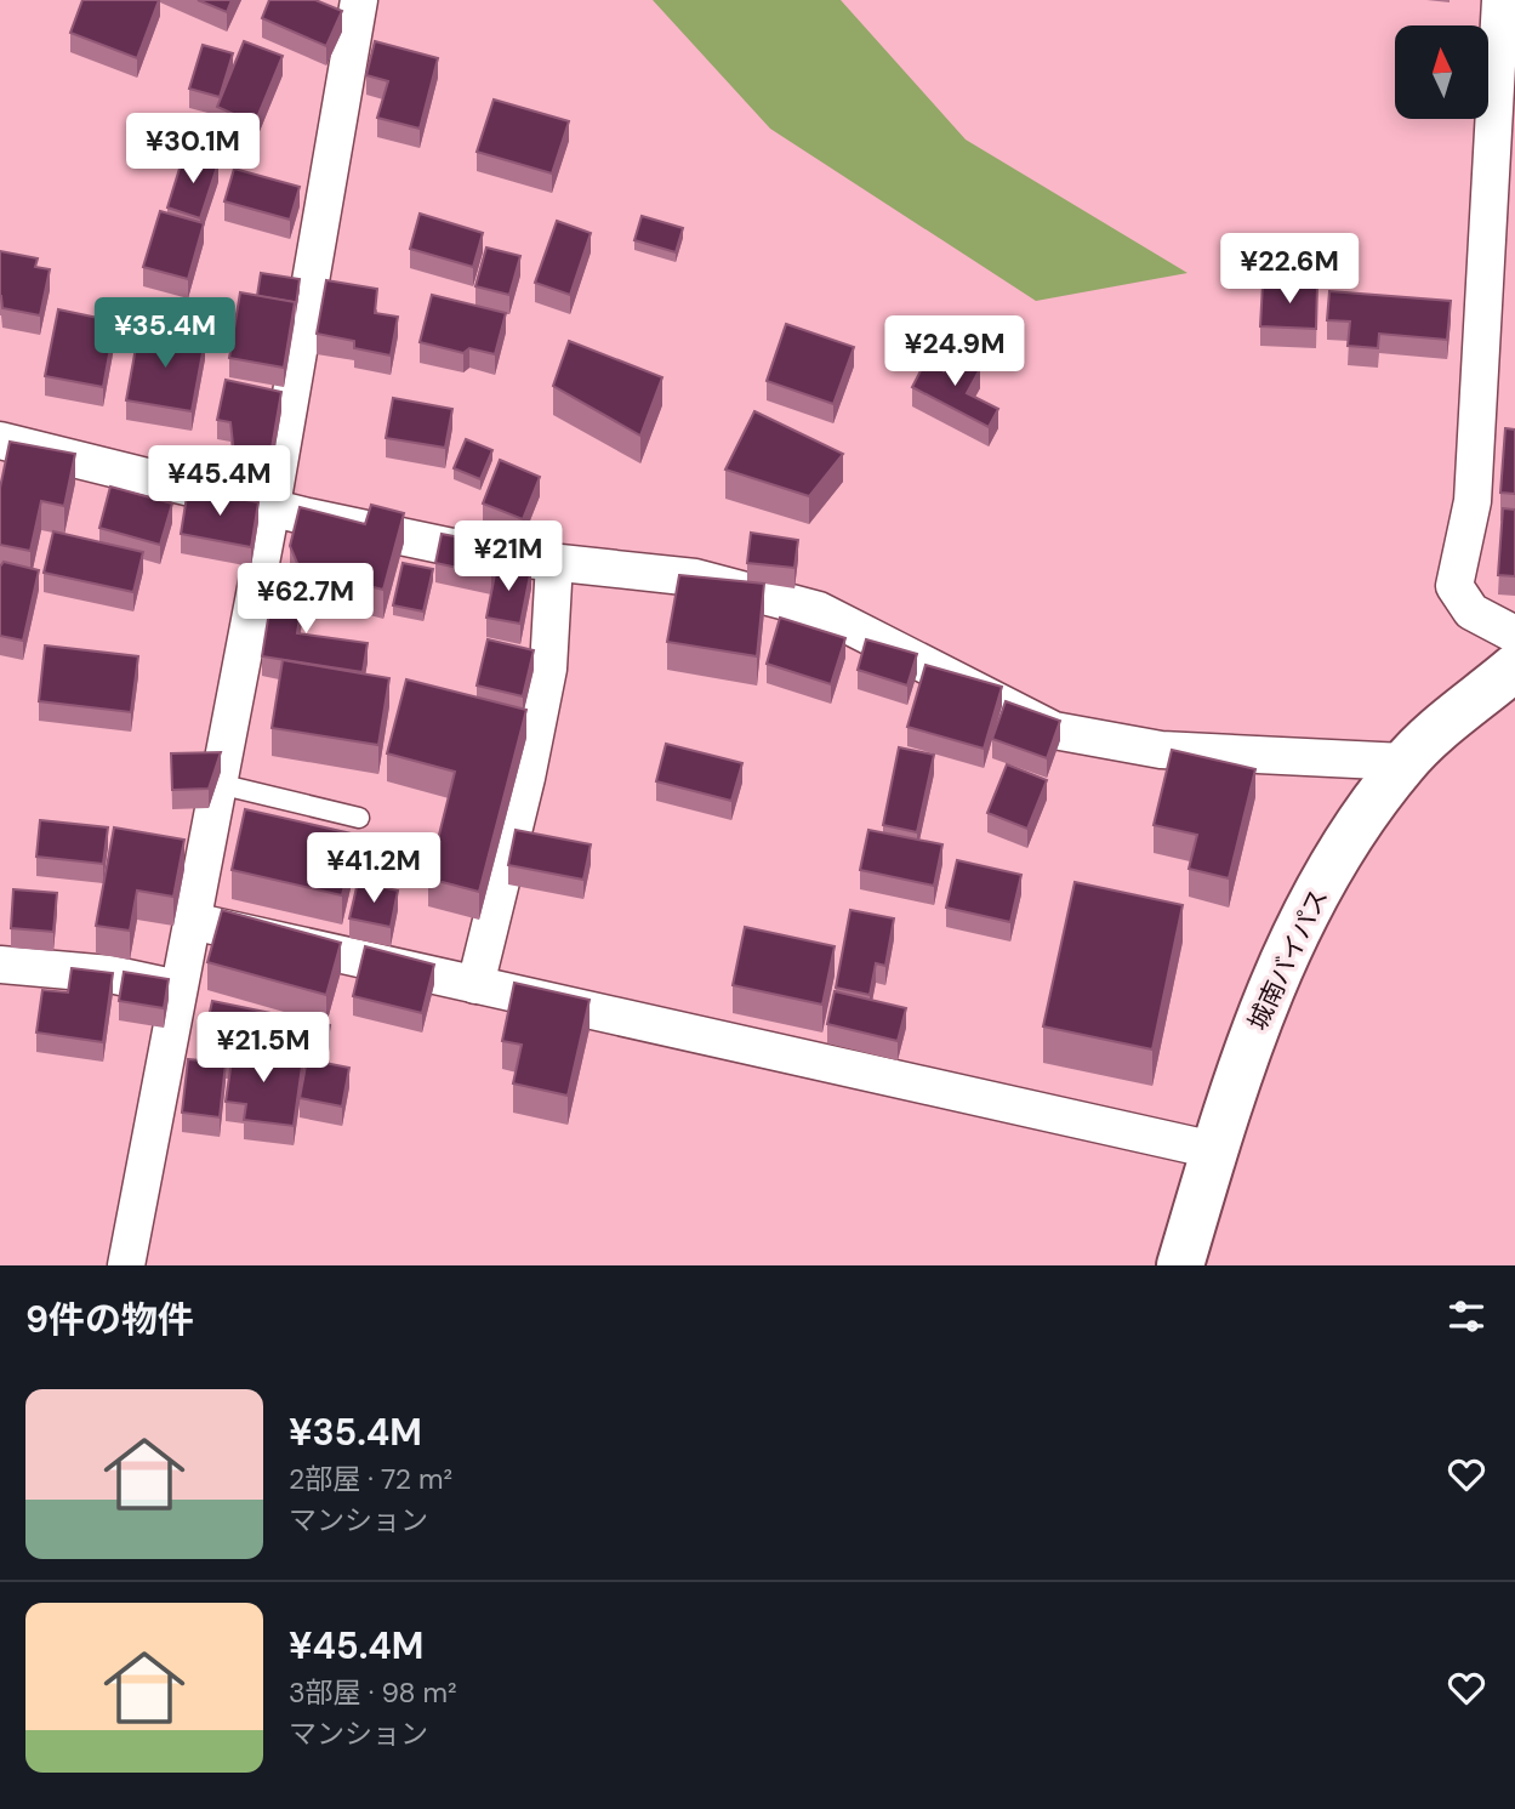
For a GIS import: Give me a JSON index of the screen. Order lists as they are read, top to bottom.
{
  "streets": {
    "highway": ["城南バイパス"]
  },
  "north": "top",
  "page": {
    "price": [
      "¥30.1M",
      "¥22.6M",
      "¥35.4M",
      "¥24.9M",
      "¥45.4M",
      "¥21M",
      "¥62.7M",
      "¥41.2M",
      "¥21.5M"
    ],
    "heading": "9件の物件",
    "list": [
      {
        "name": "¥35.4M",
        "note": "2部屋 · 72 m² · マンション"
      },
      {
        "name": "¥45.4M",
        "note": "3部屋 · 98 m² · マンション"
      }
    ]
  }
}
